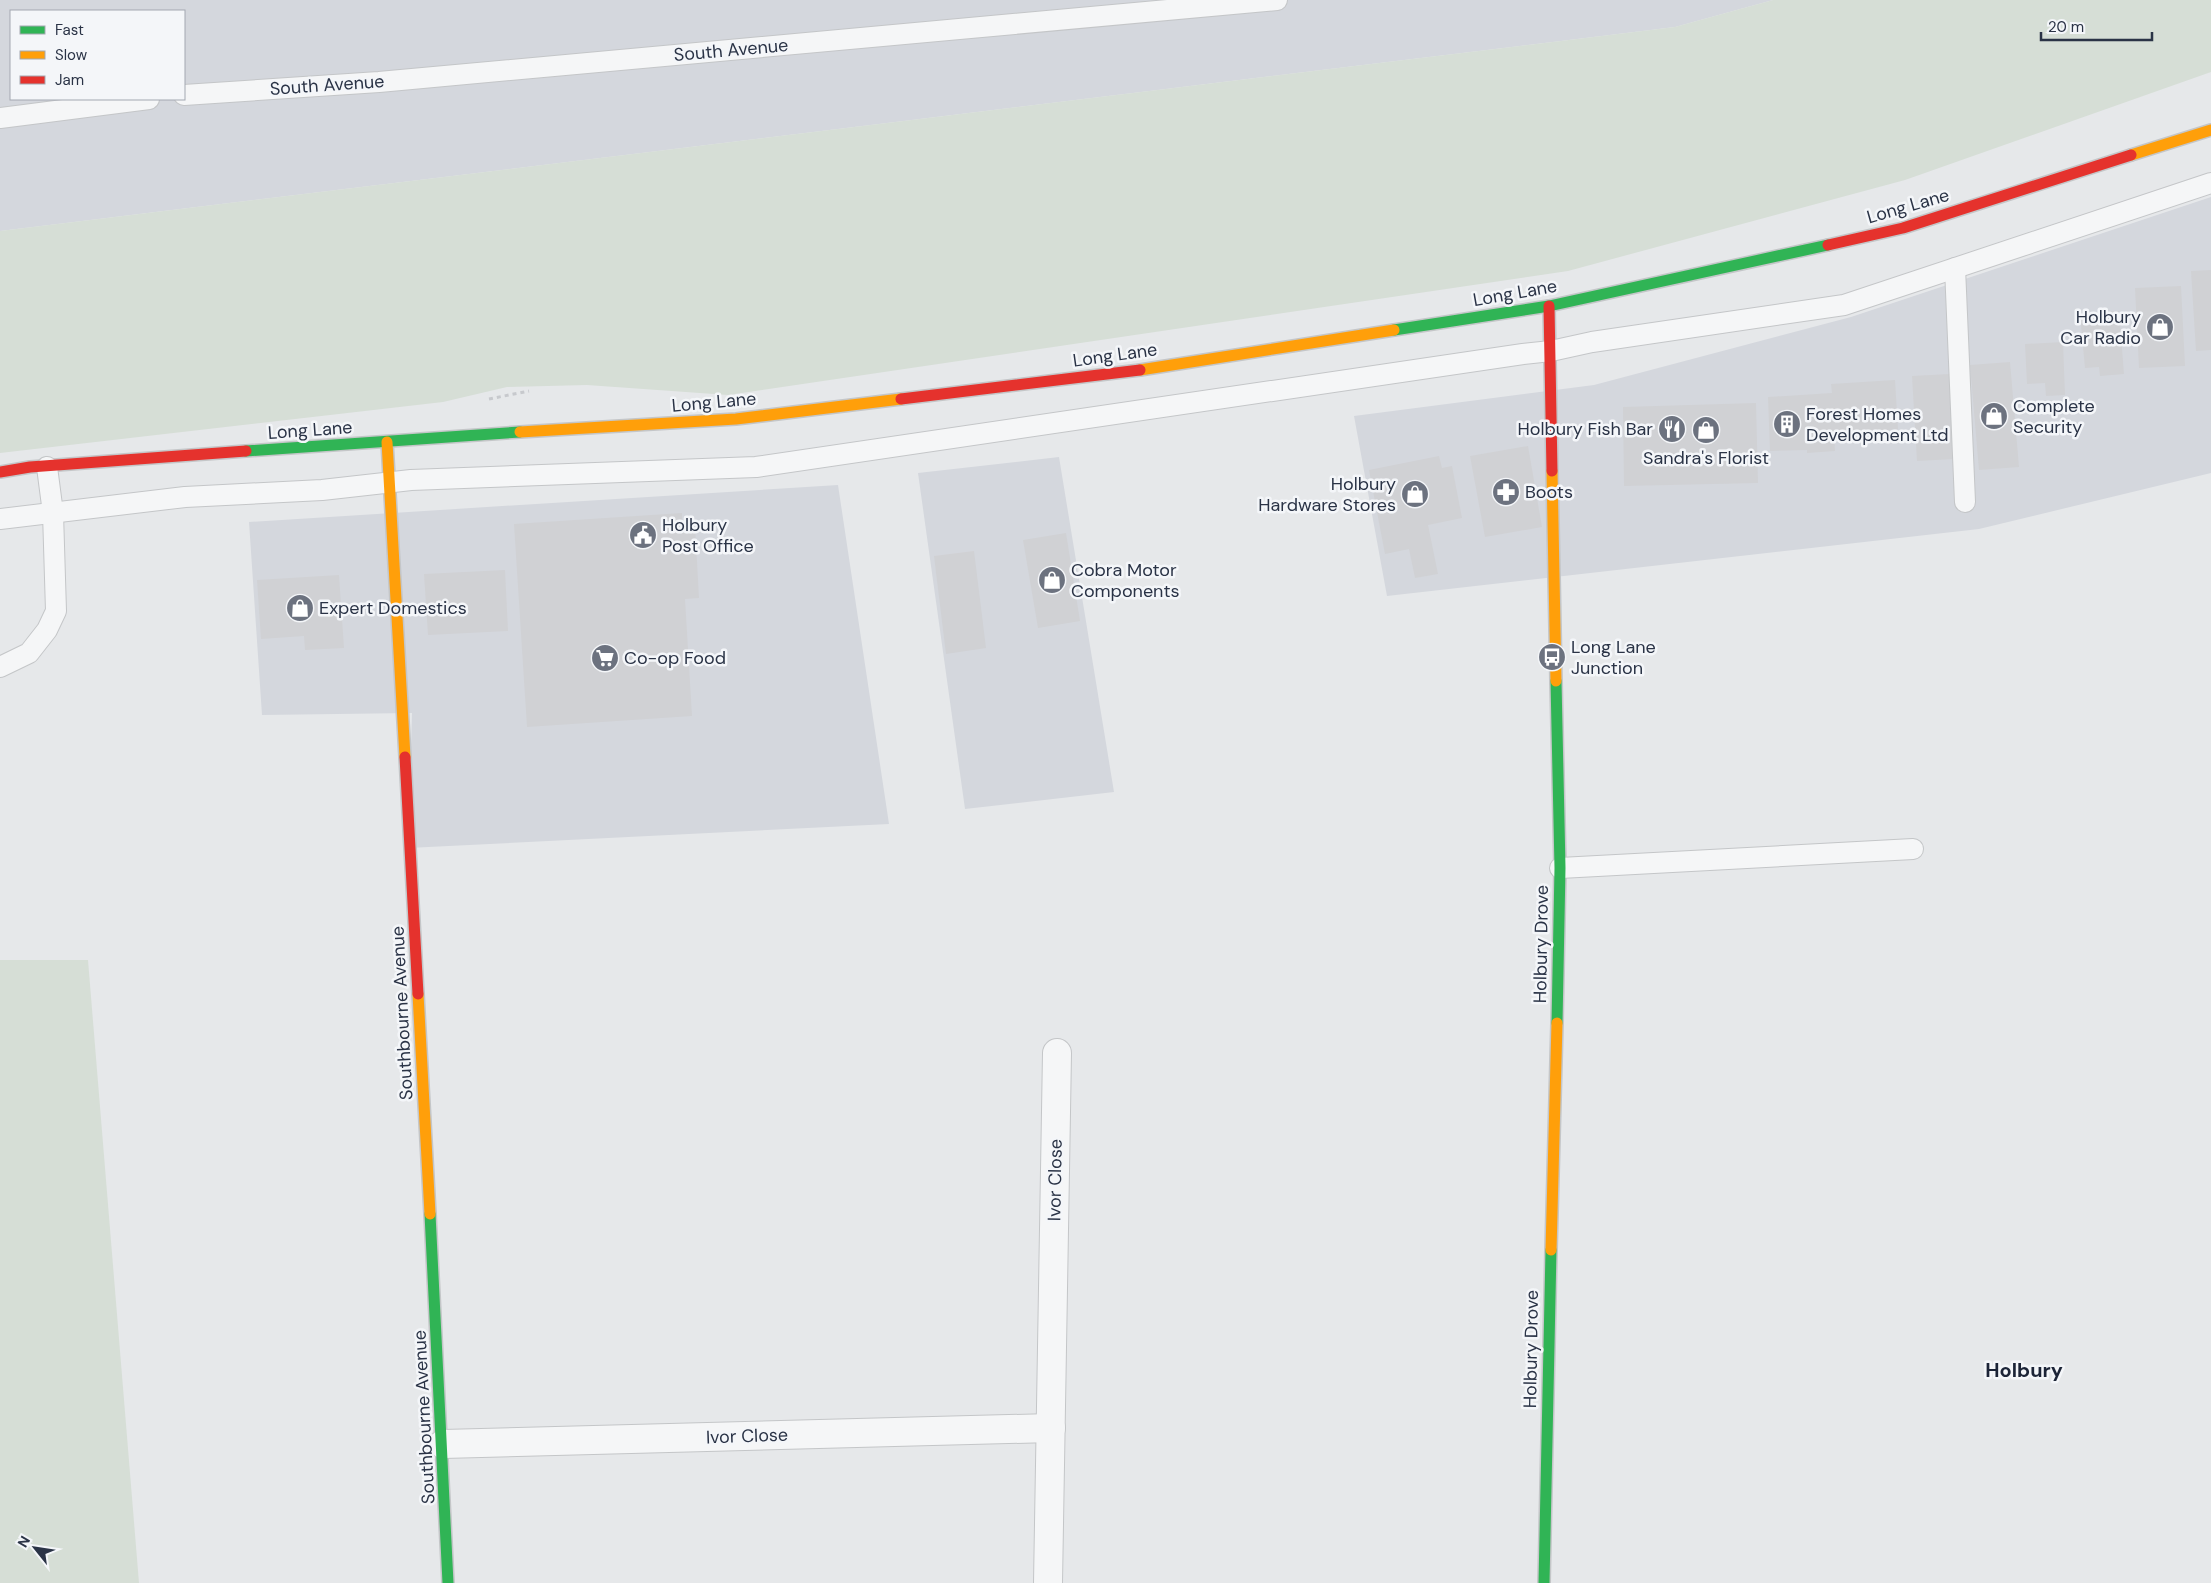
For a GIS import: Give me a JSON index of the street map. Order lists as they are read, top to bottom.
{
  "streets": {
    "street": [
      "Long Lane",
      "Holbury Drove",
      "Southbourne Avenue",
      "Ivor Close"
    ],
    "lane": ["South Avenue"]
  },
  "crossings": [
    ["Long Lane", "Holbury Drove"],
    ["Long Lane", "Southbourne Avenue"],
    ["Southbourne Avenue", "Ivor Close"]
  ],
  "districts": ["Holbury"],
  "places": {
    "shop": [
      "Holbury Car Radio",
      "Complete Security",
      "Sandra's Florist",
      "Holbury Hardware Stores",
      "Cobra Motor Components",
      "Expert Domestics"
    ],
    "building": ["Forest Homes Development Ltd"],
    "restaurant": ["Holbury Fish Bar"],
    "pharmacy": ["Boots"],
    "public building": ["Holbury Post Office"],
    "bus stop": ["Long Lane Junction"],
    "supermarket": ["Co-op Food"]
  },
  "legend": ["Fast", "Slow", "Jam"],
  "scale_bar": "20 m",
  "north": "top left"
}
